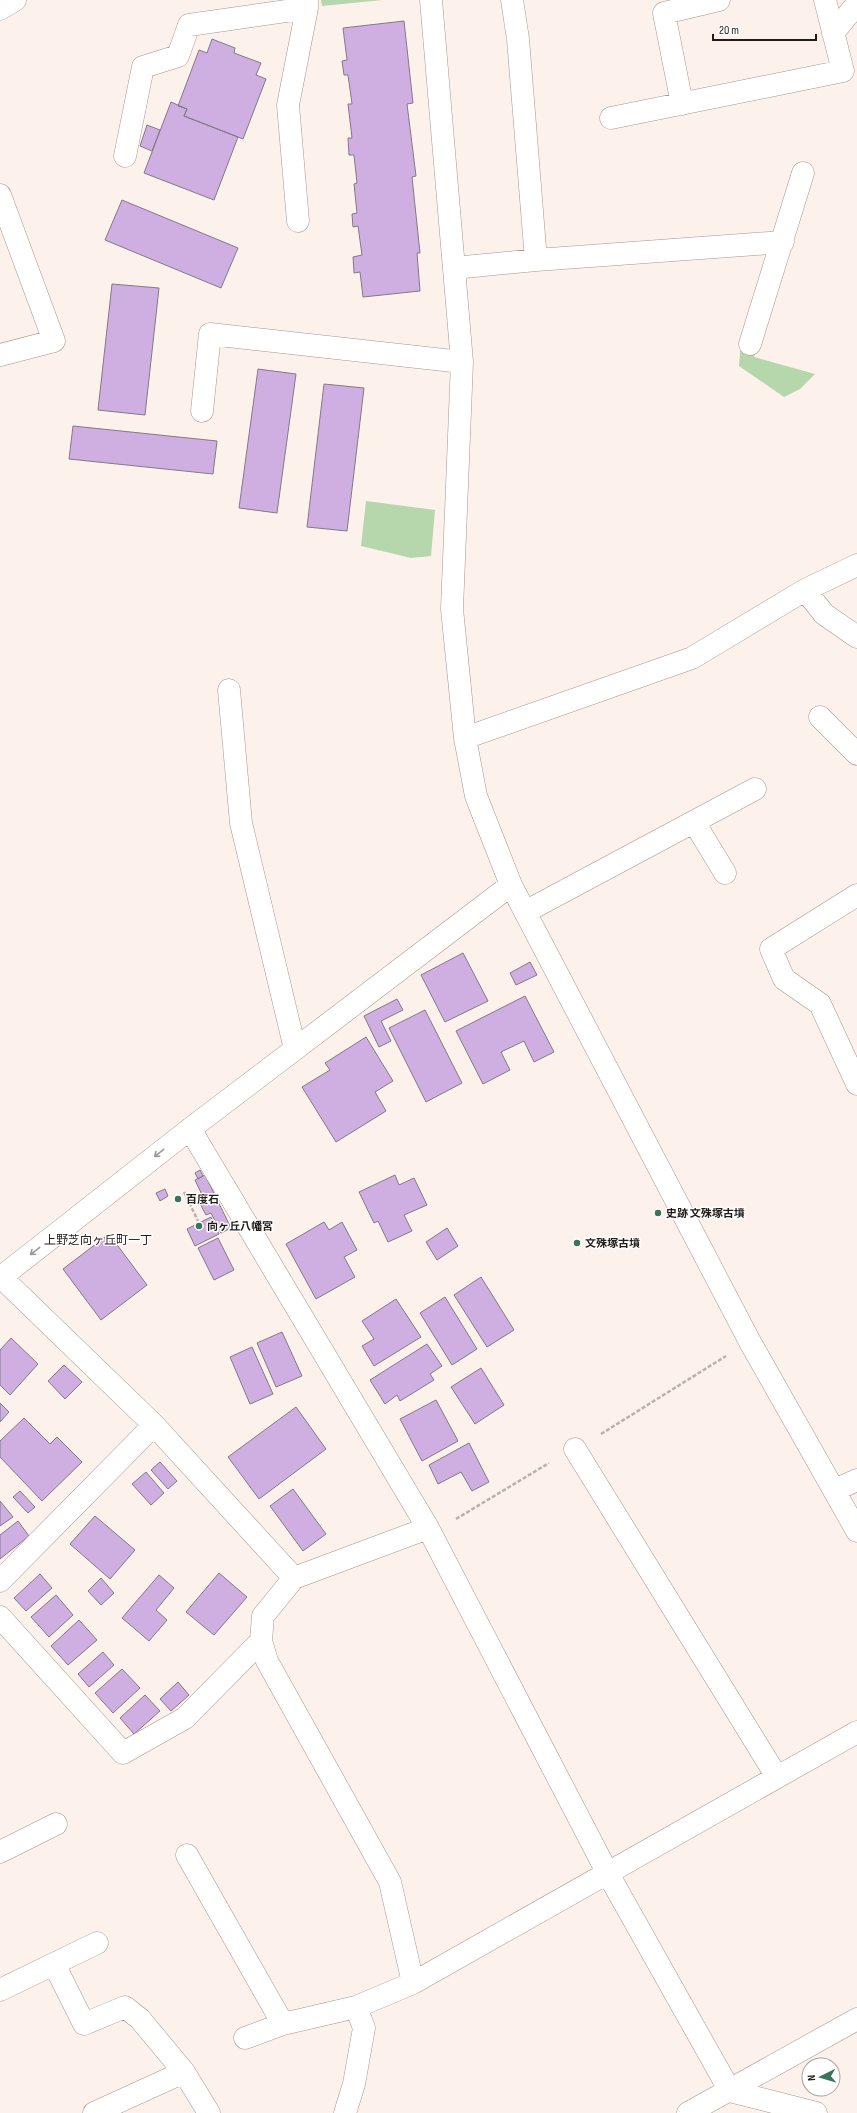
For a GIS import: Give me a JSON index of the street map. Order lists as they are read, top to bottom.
{
  "districts": ["上野芝向ヶ丘町一丁"],
  "places": [
    "百度石",
    "史跡 文殊塚古墳",
    "向ヶ丘八幡宮",
    "文殊塚古墳"
  ],
  "scale_bar": "20 m",
  "north": "left"
}
